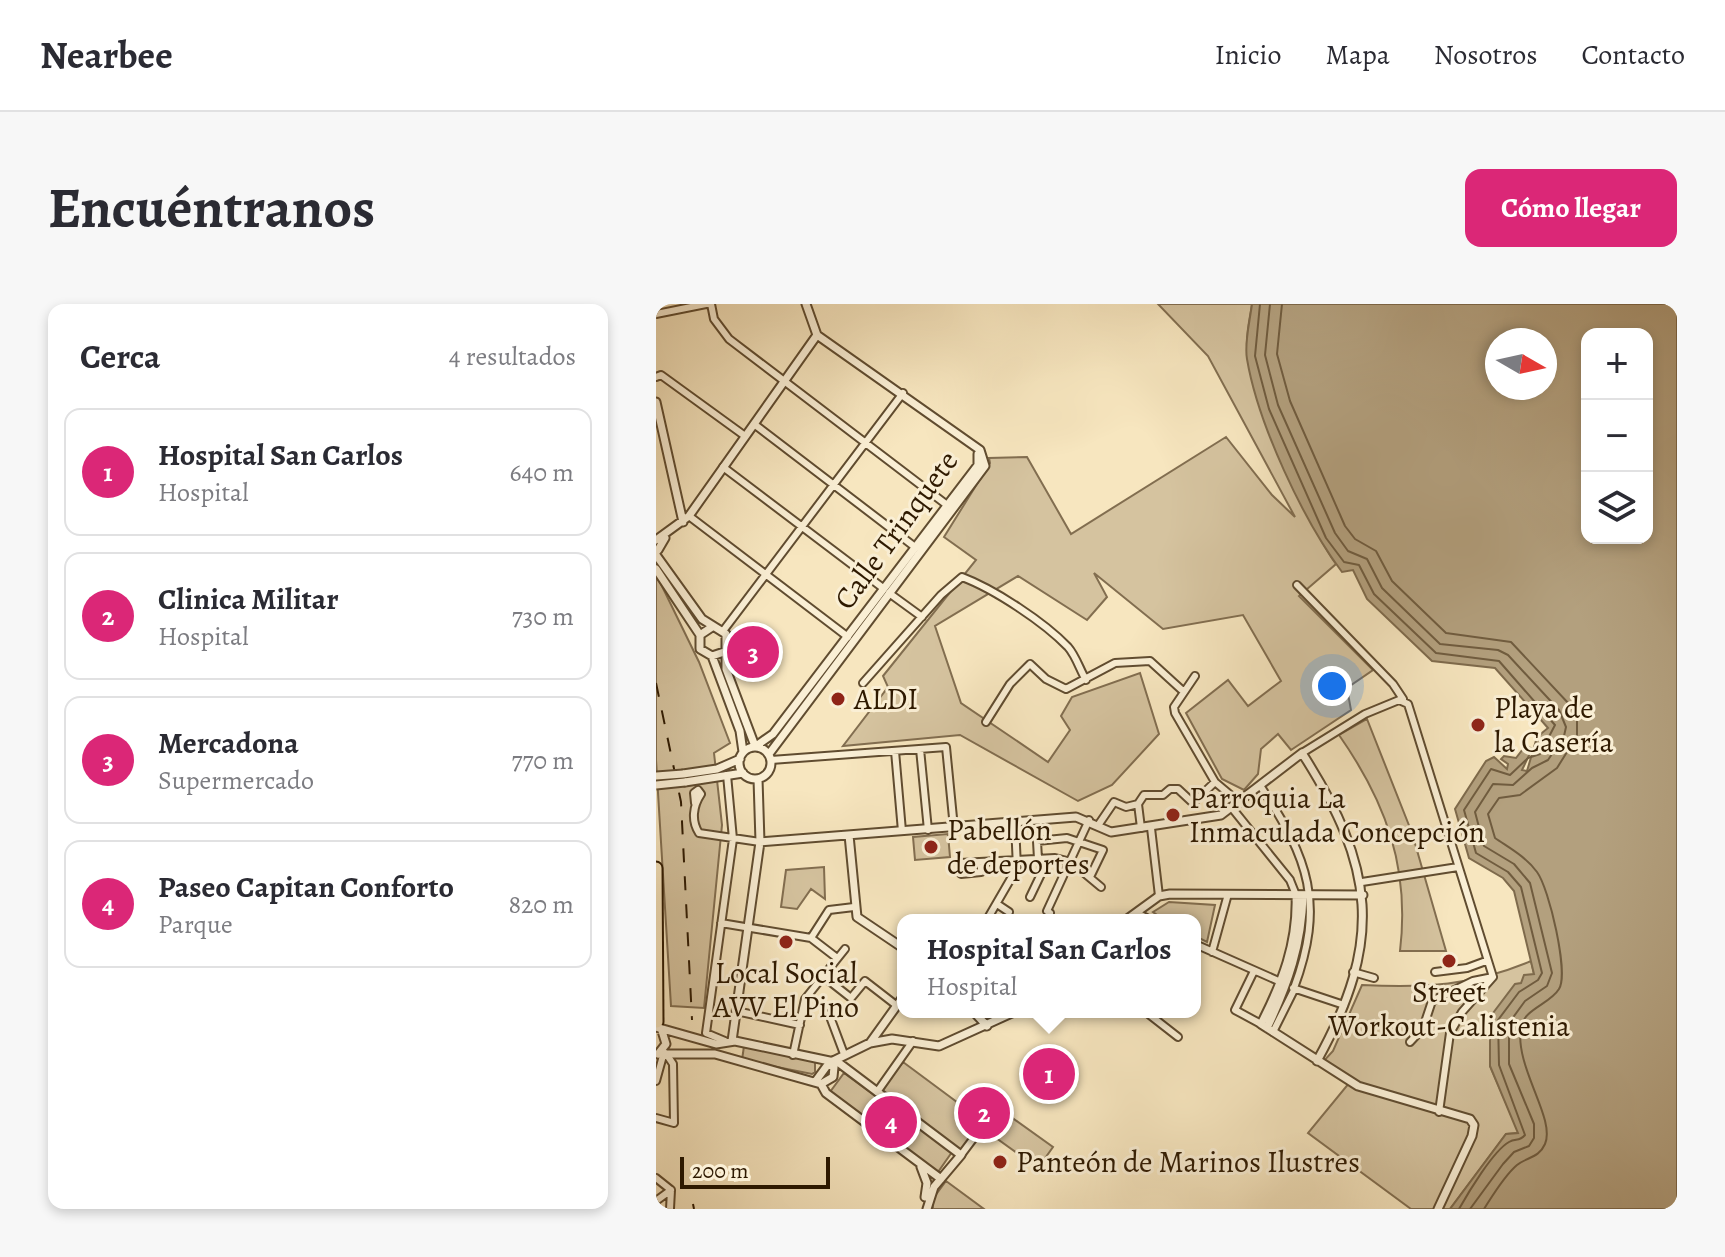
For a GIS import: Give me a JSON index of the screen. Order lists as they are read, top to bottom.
{
  "streets": {
    "street": ["Calle Trinquete"]
  },
  "places": [
    "ALDI",
    "Playa de la Casería",
    "Parroquia La Inmaculada Concepción",
    "Pabellón de deportes",
    "Local Social AVV El Pino",
    "Street Workout-Calistenia",
    "Panteón de Marinos Ilustres"
  ],
  "scale_bar": "200 m",
  "north": "right",
  "page": {
    "header": "Nearbee",
    "nav": [
      "Inicio",
      "Mapa",
      "Nosotros",
      "Contacto"
    ],
    "buttons": "Cómo llegar",
    "title": "Encuéntranos",
    "heading": ["Cerca", "4 resultados"],
    "map_buttons": ["+", "−"],
    "list": [
      {
        "mark": "1",
        "name": "Hospital San Carlos",
        "note": "Hospital",
        "value": "640 m"
      },
      {
        "mark": "2",
        "name": "Clinica Militar",
        "note": "Hospital",
        "value": "730 m"
      },
      {
        "mark": "3",
        "name": "Mercadona",
        "note": "Supermercado",
        "value": "770 m"
      },
      {
        "mark": "4",
        "name": "Paseo Capitan Conforto",
        "note": "Parque",
        "value": "820 m"
      }
    ],
    "pins": [
      "3",
      "1",
      "2",
      "4"
    ],
    "popup": ["Hospital San Carlos", "Hospital"],
    "scale": "200 m"
  }
}
